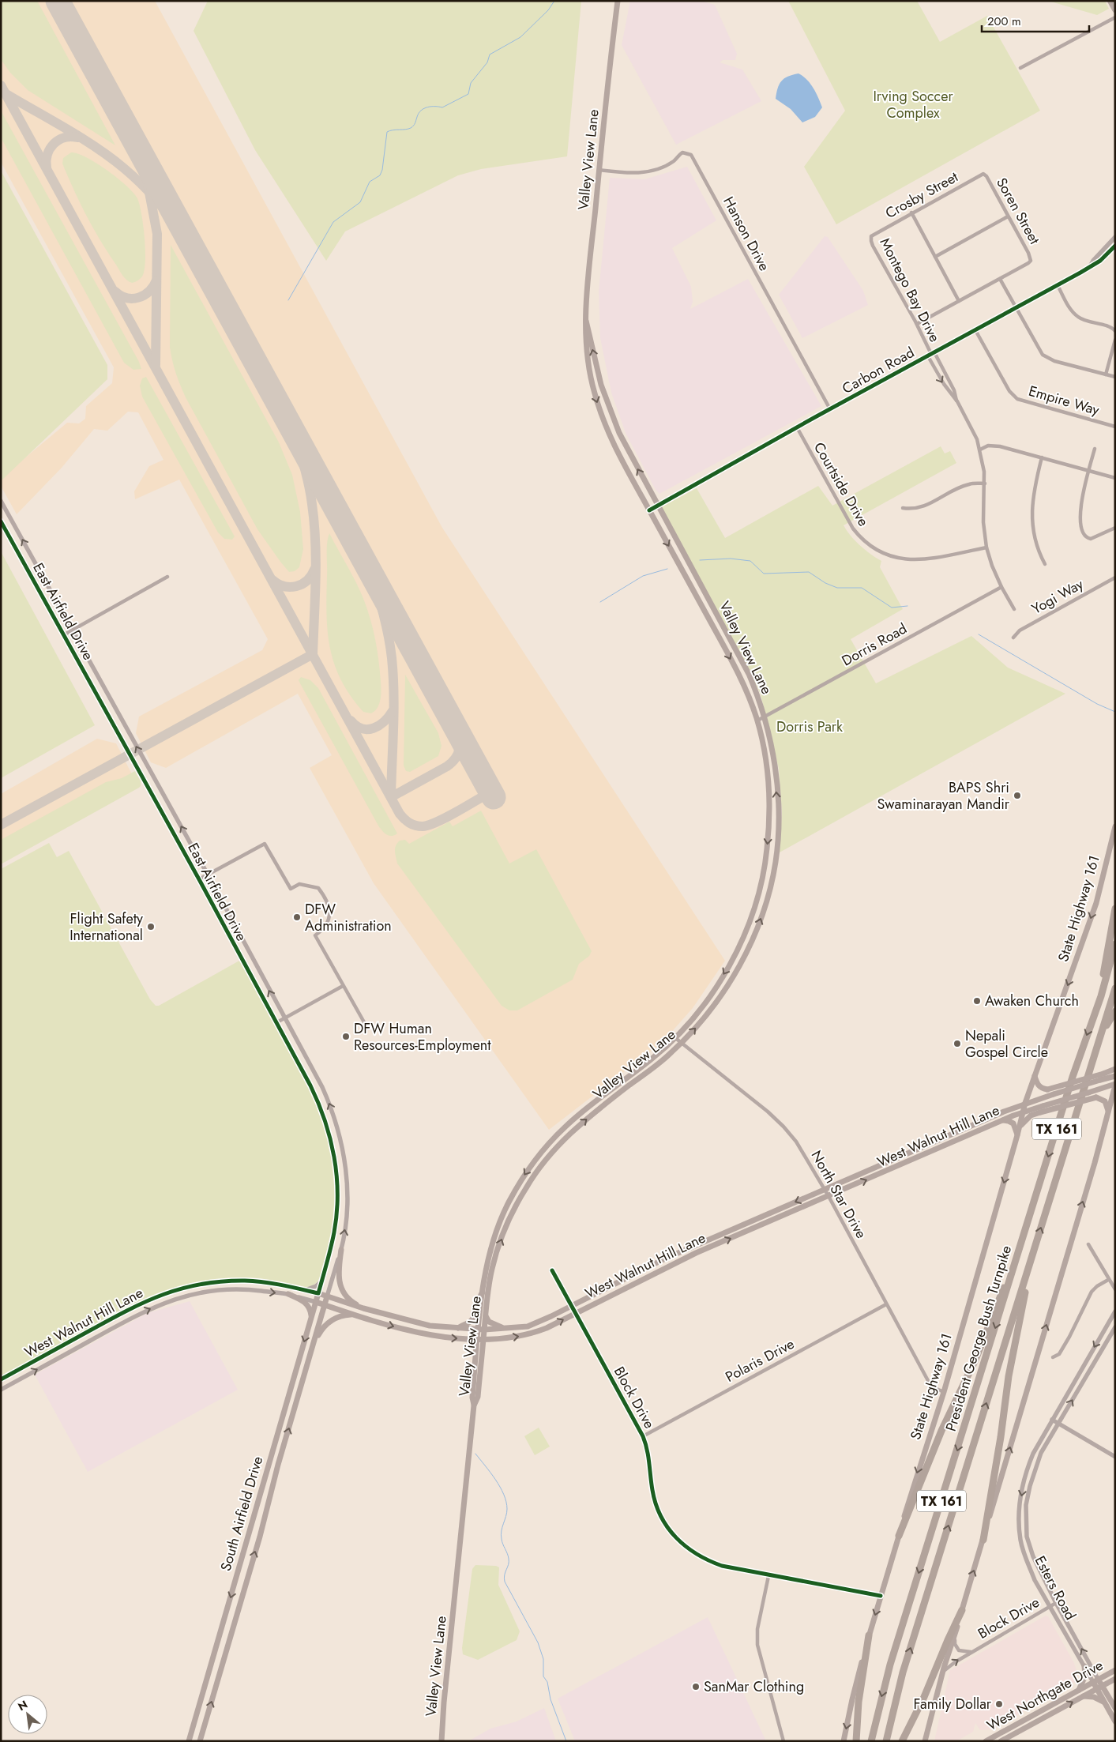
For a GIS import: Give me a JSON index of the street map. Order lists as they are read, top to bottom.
{
  "streets": {
    "highway": ["TX 161", "President George Bush Turnpike"],
    "main road": [
      "Valley View Lane",
      "State Highway 161",
      "West Walnut Hill Lane",
      "South Airfield Drive",
      "Esters Road",
      "West Northgate Drive"
    ],
    "street": [
      "Crosby Street",
      "Soren Street",
      "Hanson Drive",
      "Montego Bay Drive",
      "Carbon Road",
      "Empire Way",
      "Courtside Drive",
      "Yogi Way",
      "East Airfield Drive",
      "Dorris Road",
      "North Star Drive",
      "Polaris Drive",
      "Block Drive"
    ]
  },
  "crossings": [
    ["Valley View Lane", "Hanson Drive"],
    ["Valley View Lane", "Carbon Road"],
    ["Valley View Lane", "Dorris Road"],
    ["Valley View Lane", "West Walnut Hill Lane"],
    ["Valley View Lane", "North Star Drive"],
    ["Crosby Street", "Soren Street"],
    ["Crosby Street", "Montego Bay Drive"],
    ["Hanson Drive", "Carbon Road"],
    ["Montego Bay Drive", "Carbon Road"],
    ["Montego Bay Drive", "Courtside Drive"],
    ["Montego Bay Drive", "Dorris Road"],
    ["Carbon Road", "Empire Way"],
    ["Carbon Road", "Courtside Drive"],
    ["East Airfield Drive", "West Walnut Hill Lane"],
    ["East Airfield Drive", "South Airfield Drive"],
    ["State Highway 161", "West Walnut Hill Lane"],
    ["State Highway 161", "North Star Drive"],
    ["State Highway 161", "Block Drive"],
    ["West Walnut Hill Lane", "North Star Drive"],
    ["West Walnut Hill Lane", "Block Drive"],
    ["West Walnut Hill Lane", "South Airfield Drive"],
    ["North Star Drive", "Polaris Drive"],
    ["Polaris Drive", "Block Drive"],
    ["Block Drive", "Esters Road"],
    ["Esters Road", "West Northgate Drive"]
  ],
  "one_way": ["State Highway 161"],
  "parks": ["Irving Soccer Complex", "Dorris Park"],
  "places": [
    "BAPS Shri Swaminarayan Mandir",
    "DFW Administration",
    "Flight Safety International",
    "Awaken Church",
    "DFW Human Resources-Employment",
    "Nepali Gospel Circle",
    "SanMar Clothing",
    "Family Dollar"
  ],
  "scale_bar": "200 m",
  "north": "top left"
}
